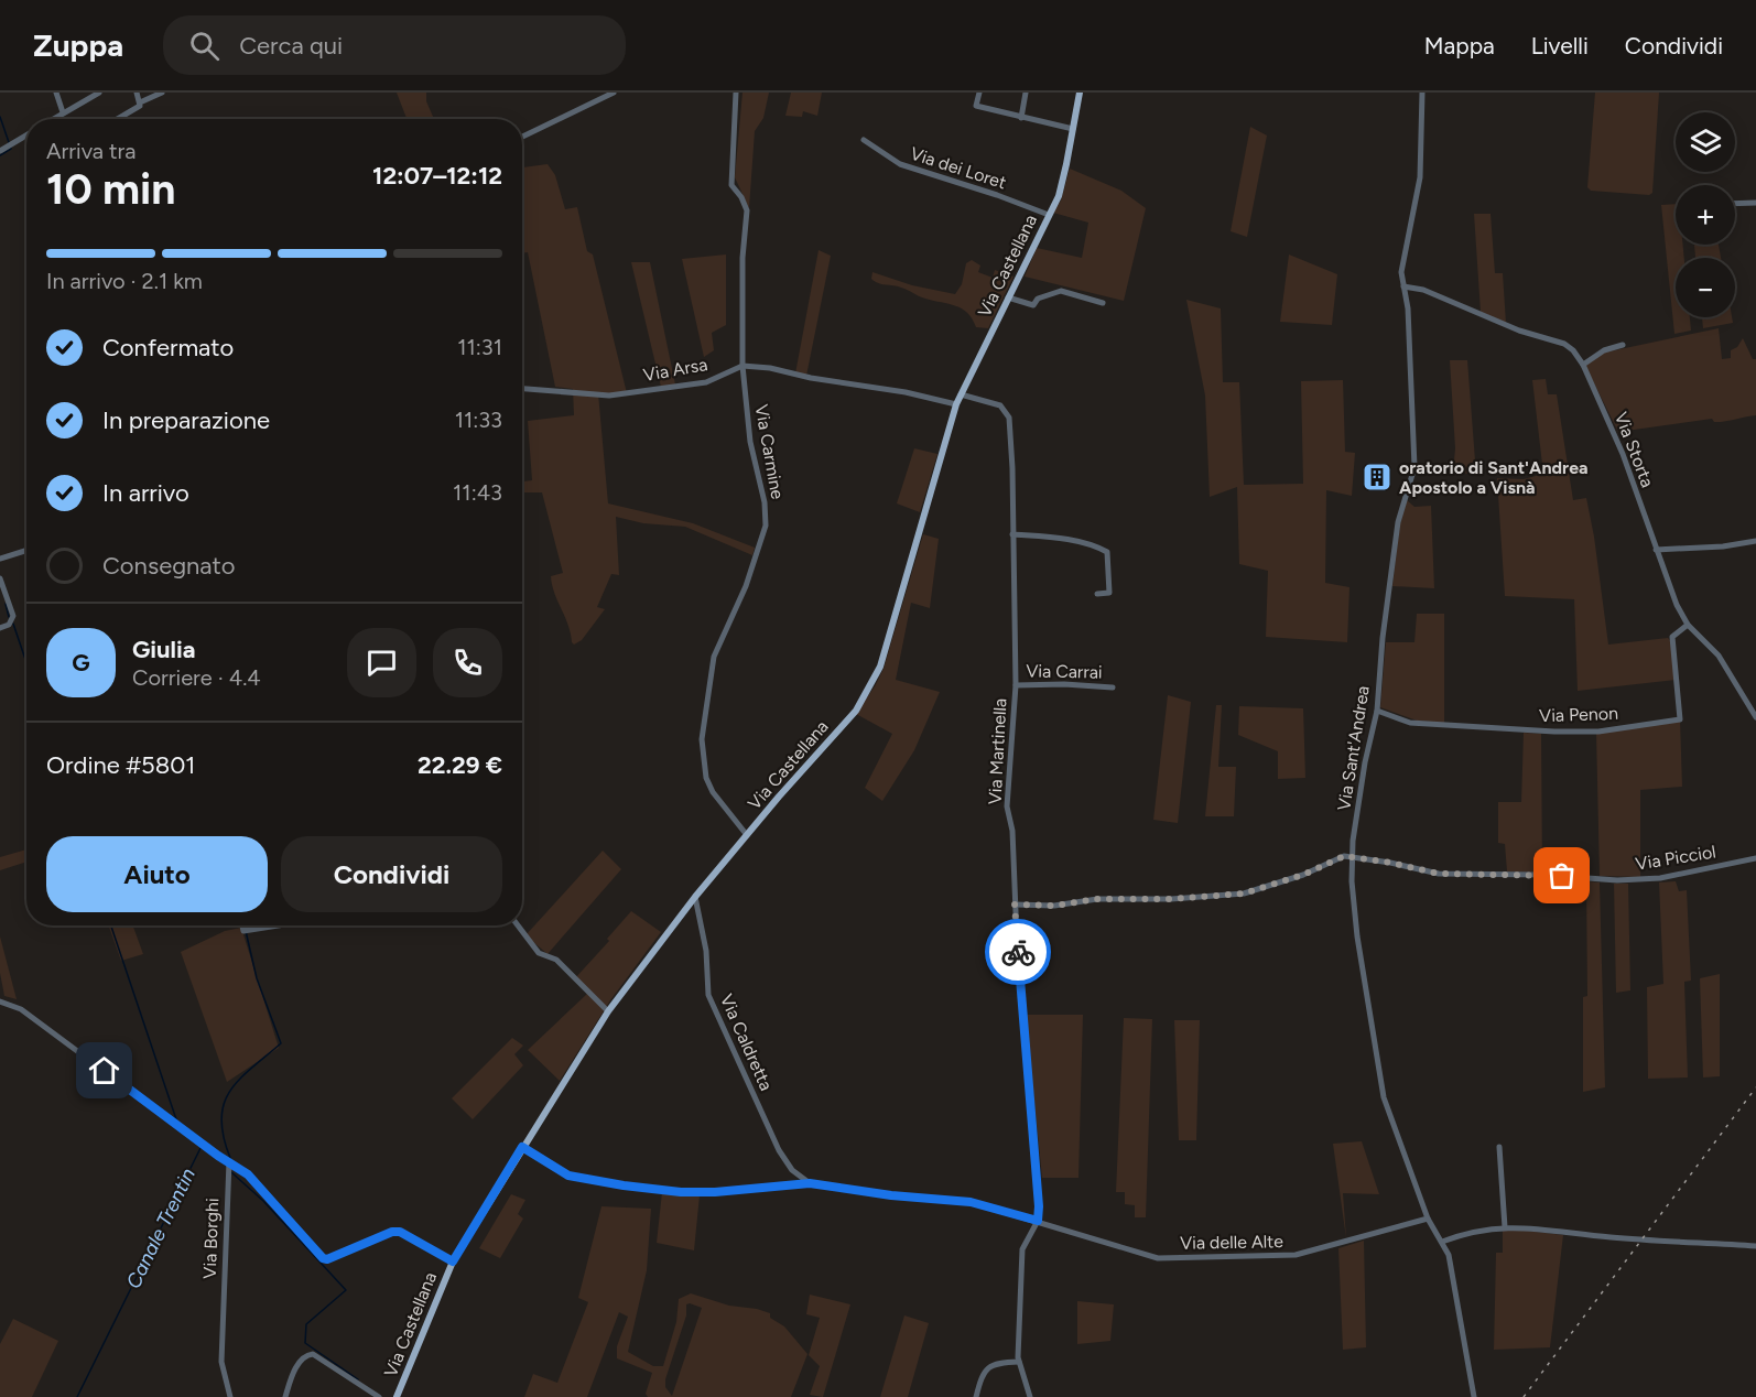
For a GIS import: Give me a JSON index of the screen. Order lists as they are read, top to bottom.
{
  "streets": {
    "main road": ["Via Castellana"],
    "street": [
      "Via dei Loret",
      "Via Arsa",
      "Via Storta",
      "Via Carmine",
      "Via Carrai",
      "Via Penon",
      "Via Sant'Andrea",
      "Via Martinella",
      "Via Picciol",
      "Via Caldretta",
      "Via Borghi",
      "Via delle Alte"
    ]
  },
  "crossings": [
    ["Via dei Loret", "Via Castellana"],
    ["Via Castellana", "Via Arsa"],
    ["Via Castellana", "Via Carmine"],
    ["Via Castellana", "Via Martinella"],
    ["Via Castellana", "Via Caldretta"],
    ["Via Castellana", "Via delle Alte"],
    ["Via Arsa", "Via Carmine"],
    ["Via Storta", "Via Penon"],
    ["Via Storta", "Via Sant'Andrea"],
    ["Via Carrai", "Via Martinella"],
    ["Via Penon", "Via Sant'Andrea"],
    ["Via Sant'Andrea", "Via Picciol"],
    ["Via Sant'Andrea", "Via delle Alte"],
    ["Via Martinella", "Via Picciol"],
    ["Via Martinella", "Via delle Alte"],
    ["Via Caldretta", "Via delle Alte"]
  ],
  "water": ["Canale Trentin"],
  "places": {
    "building": ["oratorio di Sant'Andrea Apostolo a Visnà"]
  },
  "page": {
    "header": "Zuppa",
    "search": "Cerca qui",
    "nav": ["Mappa", "Livelli", "Condividi"],
    "map_buttons": ["+", "−"],
    "heading": ["10 min", "Arriva tra", "12:07–12:12"],
    "panel": [
      "Giulia",
      "Corriere · 4.4",
      "Ordine #5801",
      "22.29 €"
    ],
    "bar": "In arrivo · 2.1 km",
    "list": [
      ["Confermato", "11:31"],
      ["In preparazione", "11:33"],
      ["In arrivo", "11:43"],
      "Consegnato"
    ],
    "round": "G",
    "buttons": ["Aiuto", "Condividi"]
  }
}
